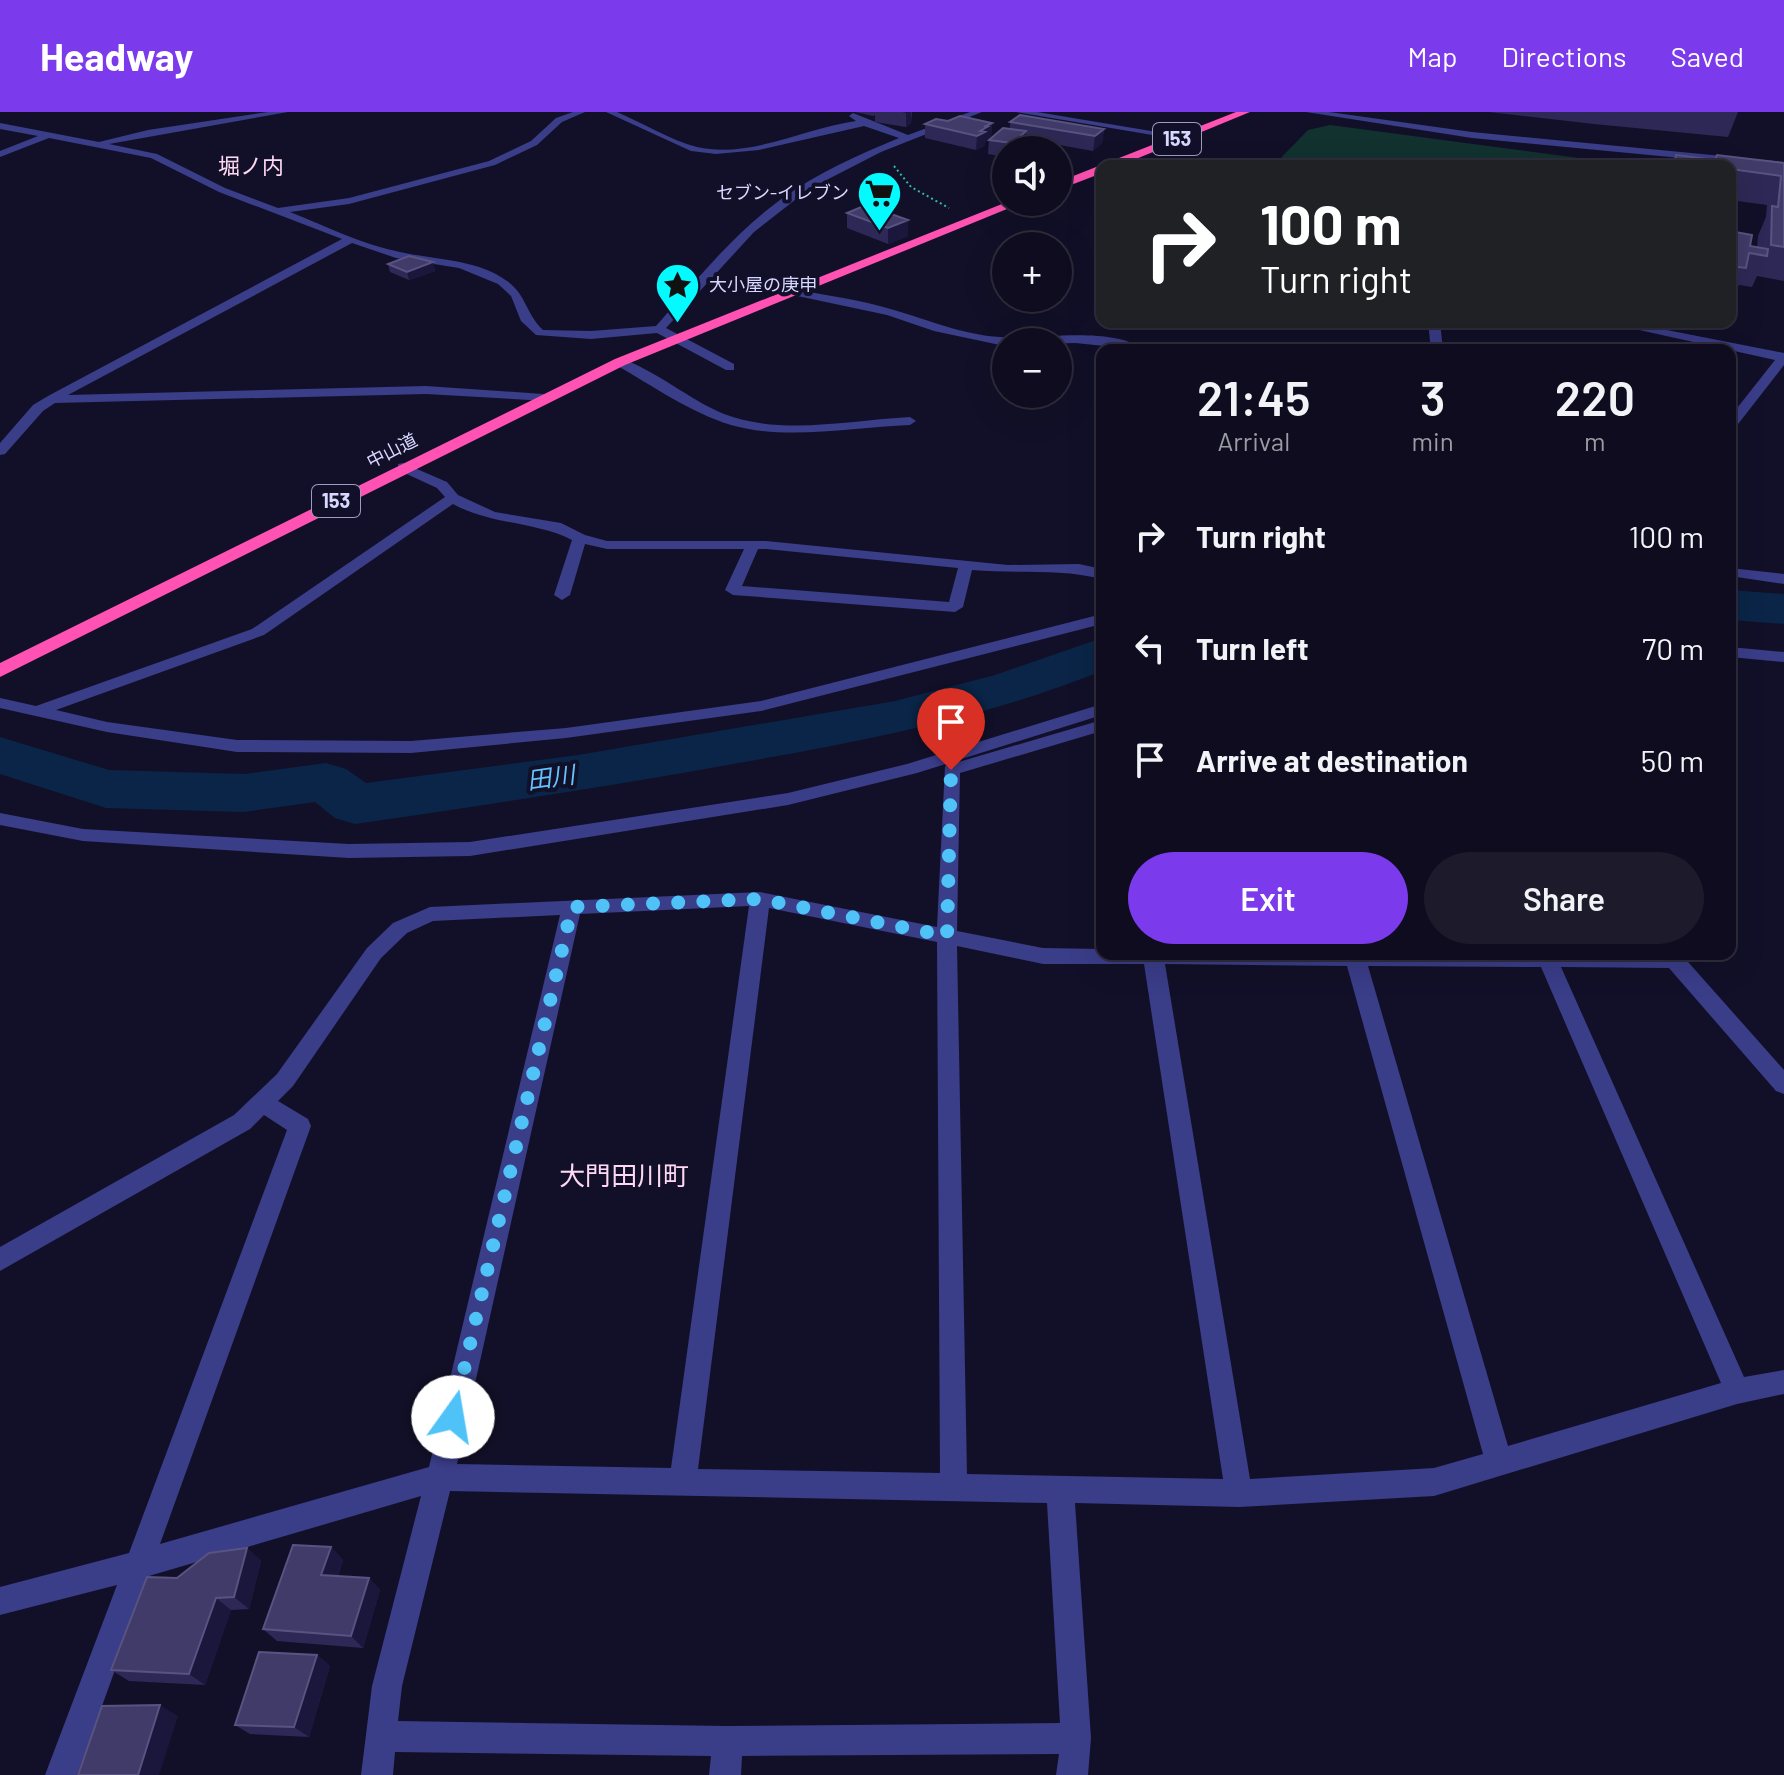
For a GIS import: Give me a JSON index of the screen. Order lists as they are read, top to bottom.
{
  "streets": {
    "highway": ["153", "中山道"]
  },
  "districts": ["堀ノ内", "大門田川町"],
  "water": ["田川"],
  "places": {
    "supermarket": ["セブン-イレブン"],
    "place": ["大小屋の庚申"]
  },
  "page": {
    "header": "Headway",
    "nav": ["Map", "Directions", "Saved"],
    "map_buttons": ["+", "−"],
    "turn": ["100 m", "Turn right"],
    "eta": [
      "21:45",
      "Arrival",
      "3",
      "min",
      "220",
      "m"
    ],
    "list": [
      {
        "name": "Turn right",
        "value": "100 m"
      },
      {
        "name": "Turn left",
        "value": "70 m"
      },
      {
        "name": "Arrive at destination",
        "value": "50 m"
      }
    ],
    "buttons": ["Exit", "Share"]
  }
}
